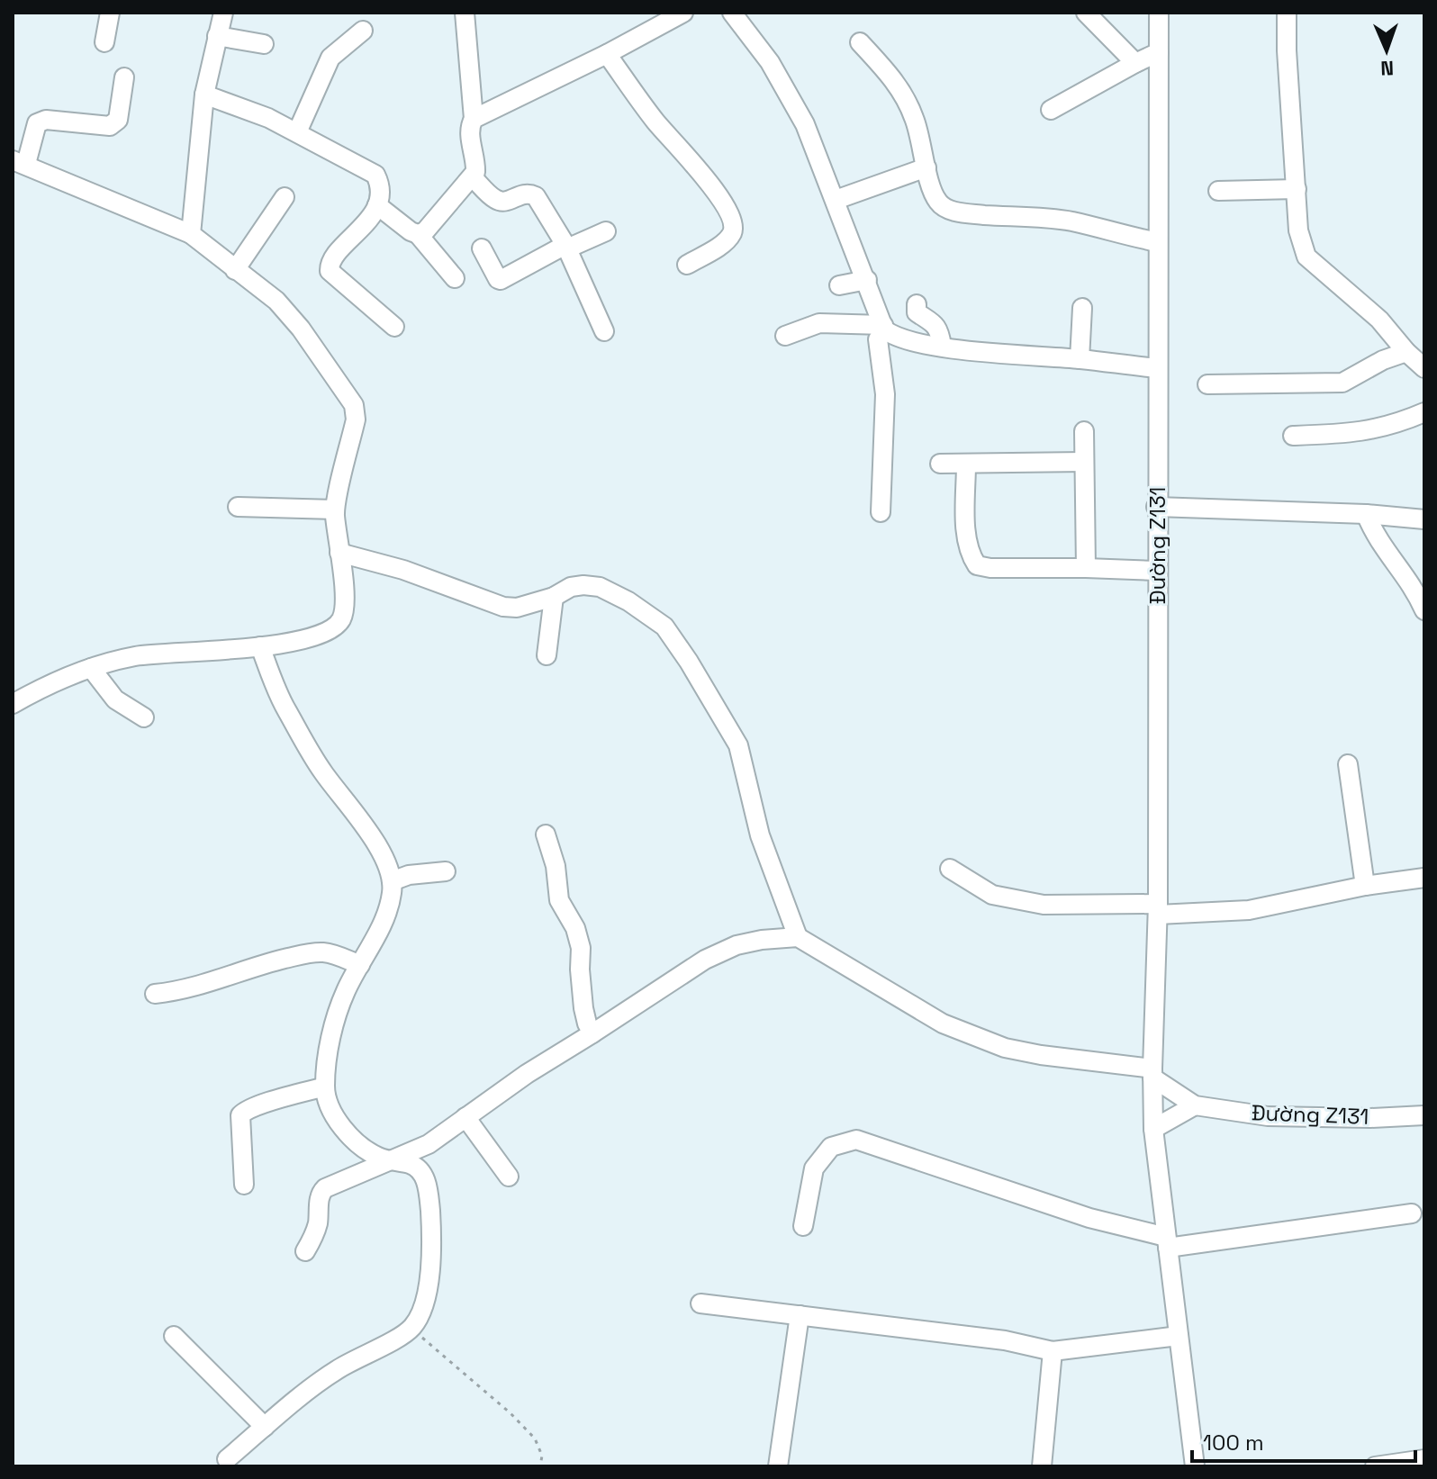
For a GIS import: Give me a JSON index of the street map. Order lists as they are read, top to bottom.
{
  "streets": {
    "street": ["Đường Z131"]
  },
  "scale_bar": "100 m",
  "north": "bottom"
}
